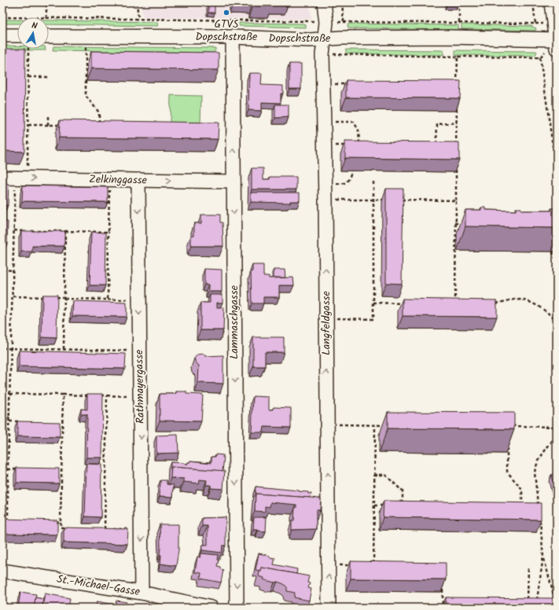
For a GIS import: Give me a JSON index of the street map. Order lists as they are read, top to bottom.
{
  "streets": {
    "street": [
      "Dopschstraße",
      "Zelkinggasse",
      "Lammaschgasse",
      "Langfeldgasse",
      "Rathmayergasse",
      "St.-Michael-Gasse"
    ]
  },
  "crossings": [
    ["Dopschstraße", "Lammaschgasse"],
    ["Dopschstraße", "Langfeldgasse"],
    ["Zelkinggasse", "Lammaschgasse"],
    ["Zelkinggasse", "Rathmayergasse"],
    ["Rathmayergasse", "St.-Michael-Gasse"]
  ],
  "one_way": ["Zelkinggasse", "Langfeldgasse", "Rathmayergasse"],
  "places": ["GTVS Dopschstraße"],
  "north": "top"
}
